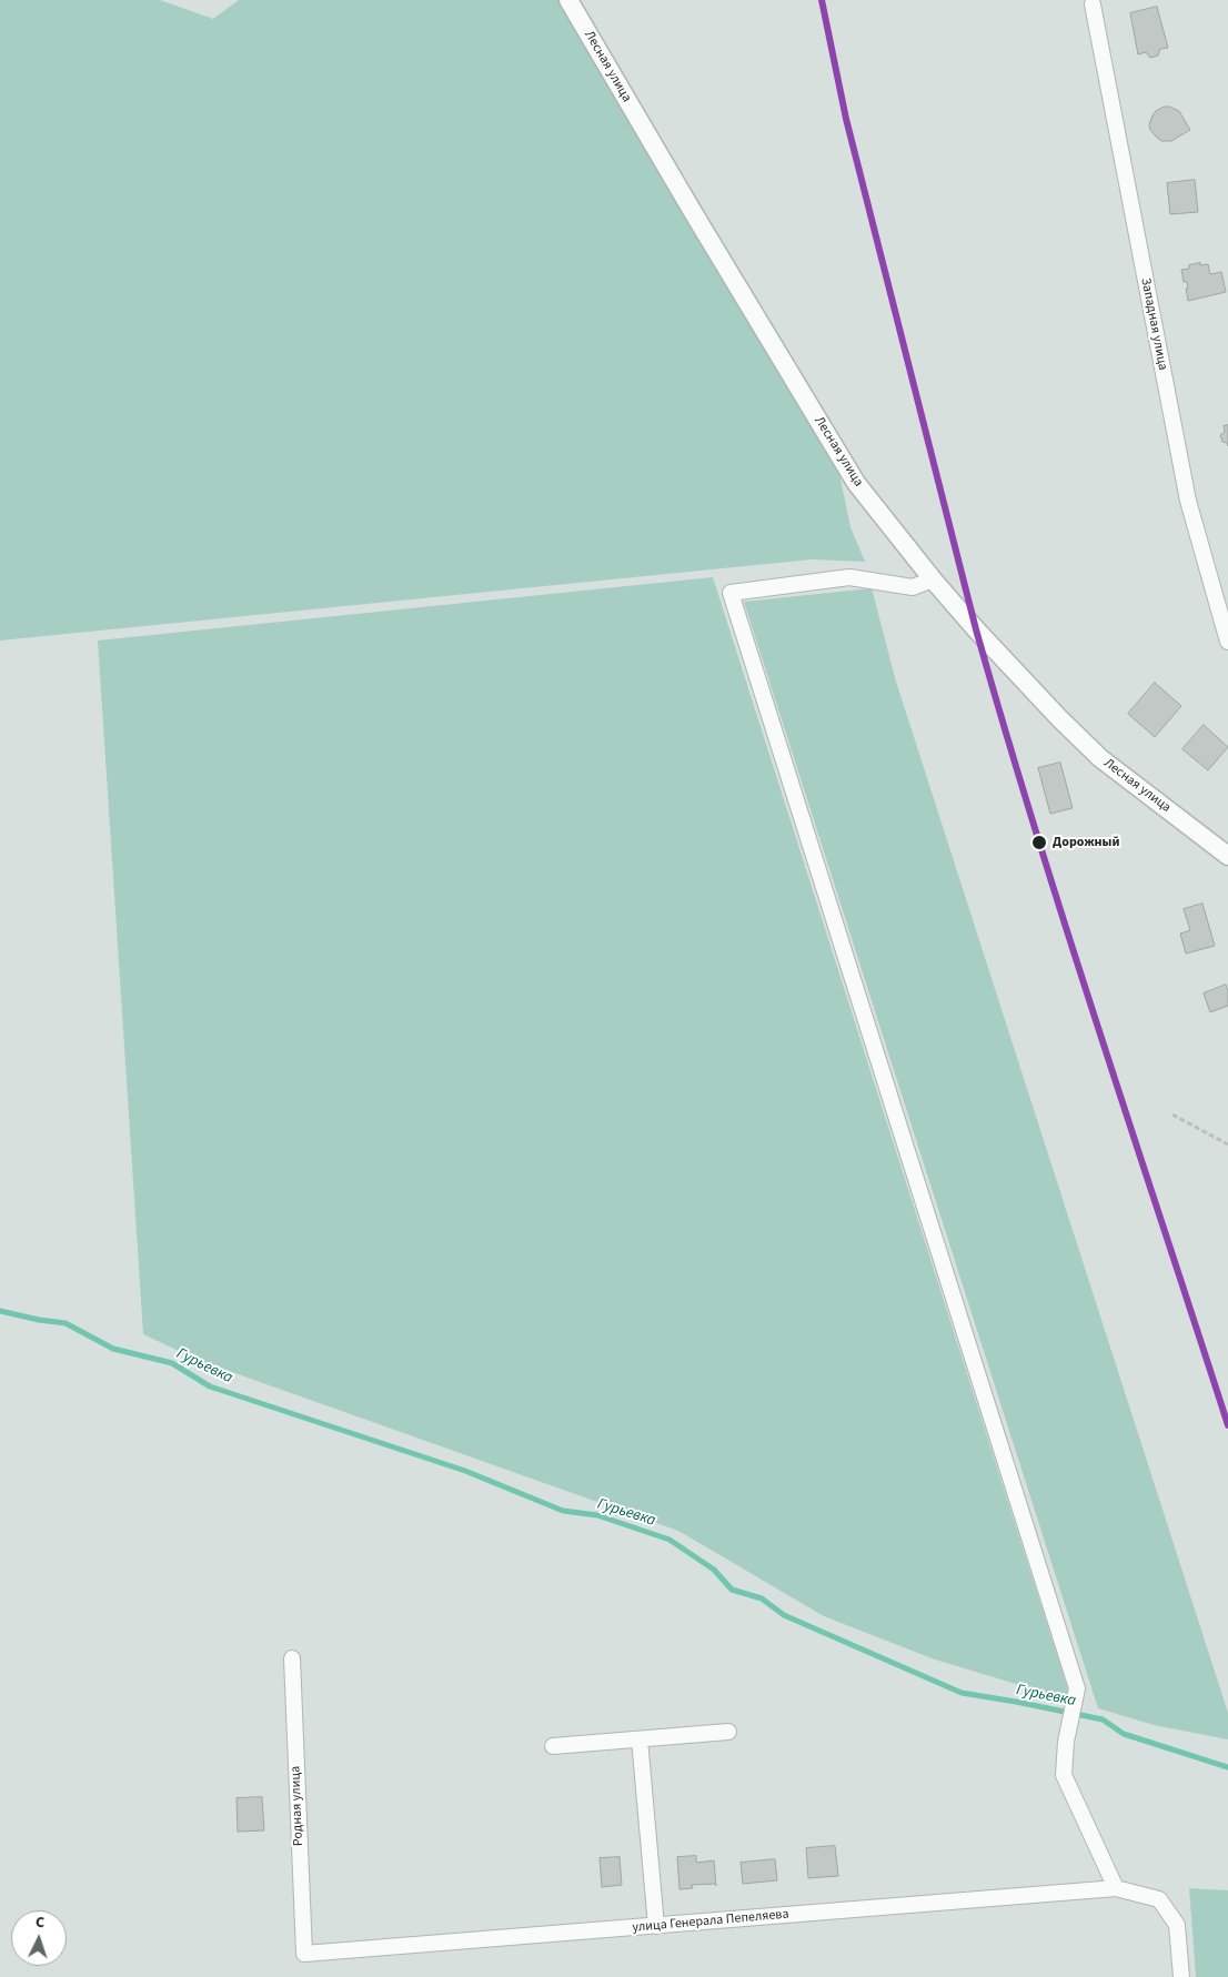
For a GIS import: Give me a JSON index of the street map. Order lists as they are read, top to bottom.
{
  "streets": {
    "street": [
      "Лесная улица",
      "Западная улица",
      "Родная улица",
      "улица Генерала Пепеляева"
    ]
  },
  "crossings": [
    ["Родная улица", "улица Генерала Пепеляева"]
  ],
  "water": ["Гурьевка"],
  "places": ["Дорожный"],
  "north": "top"
}
